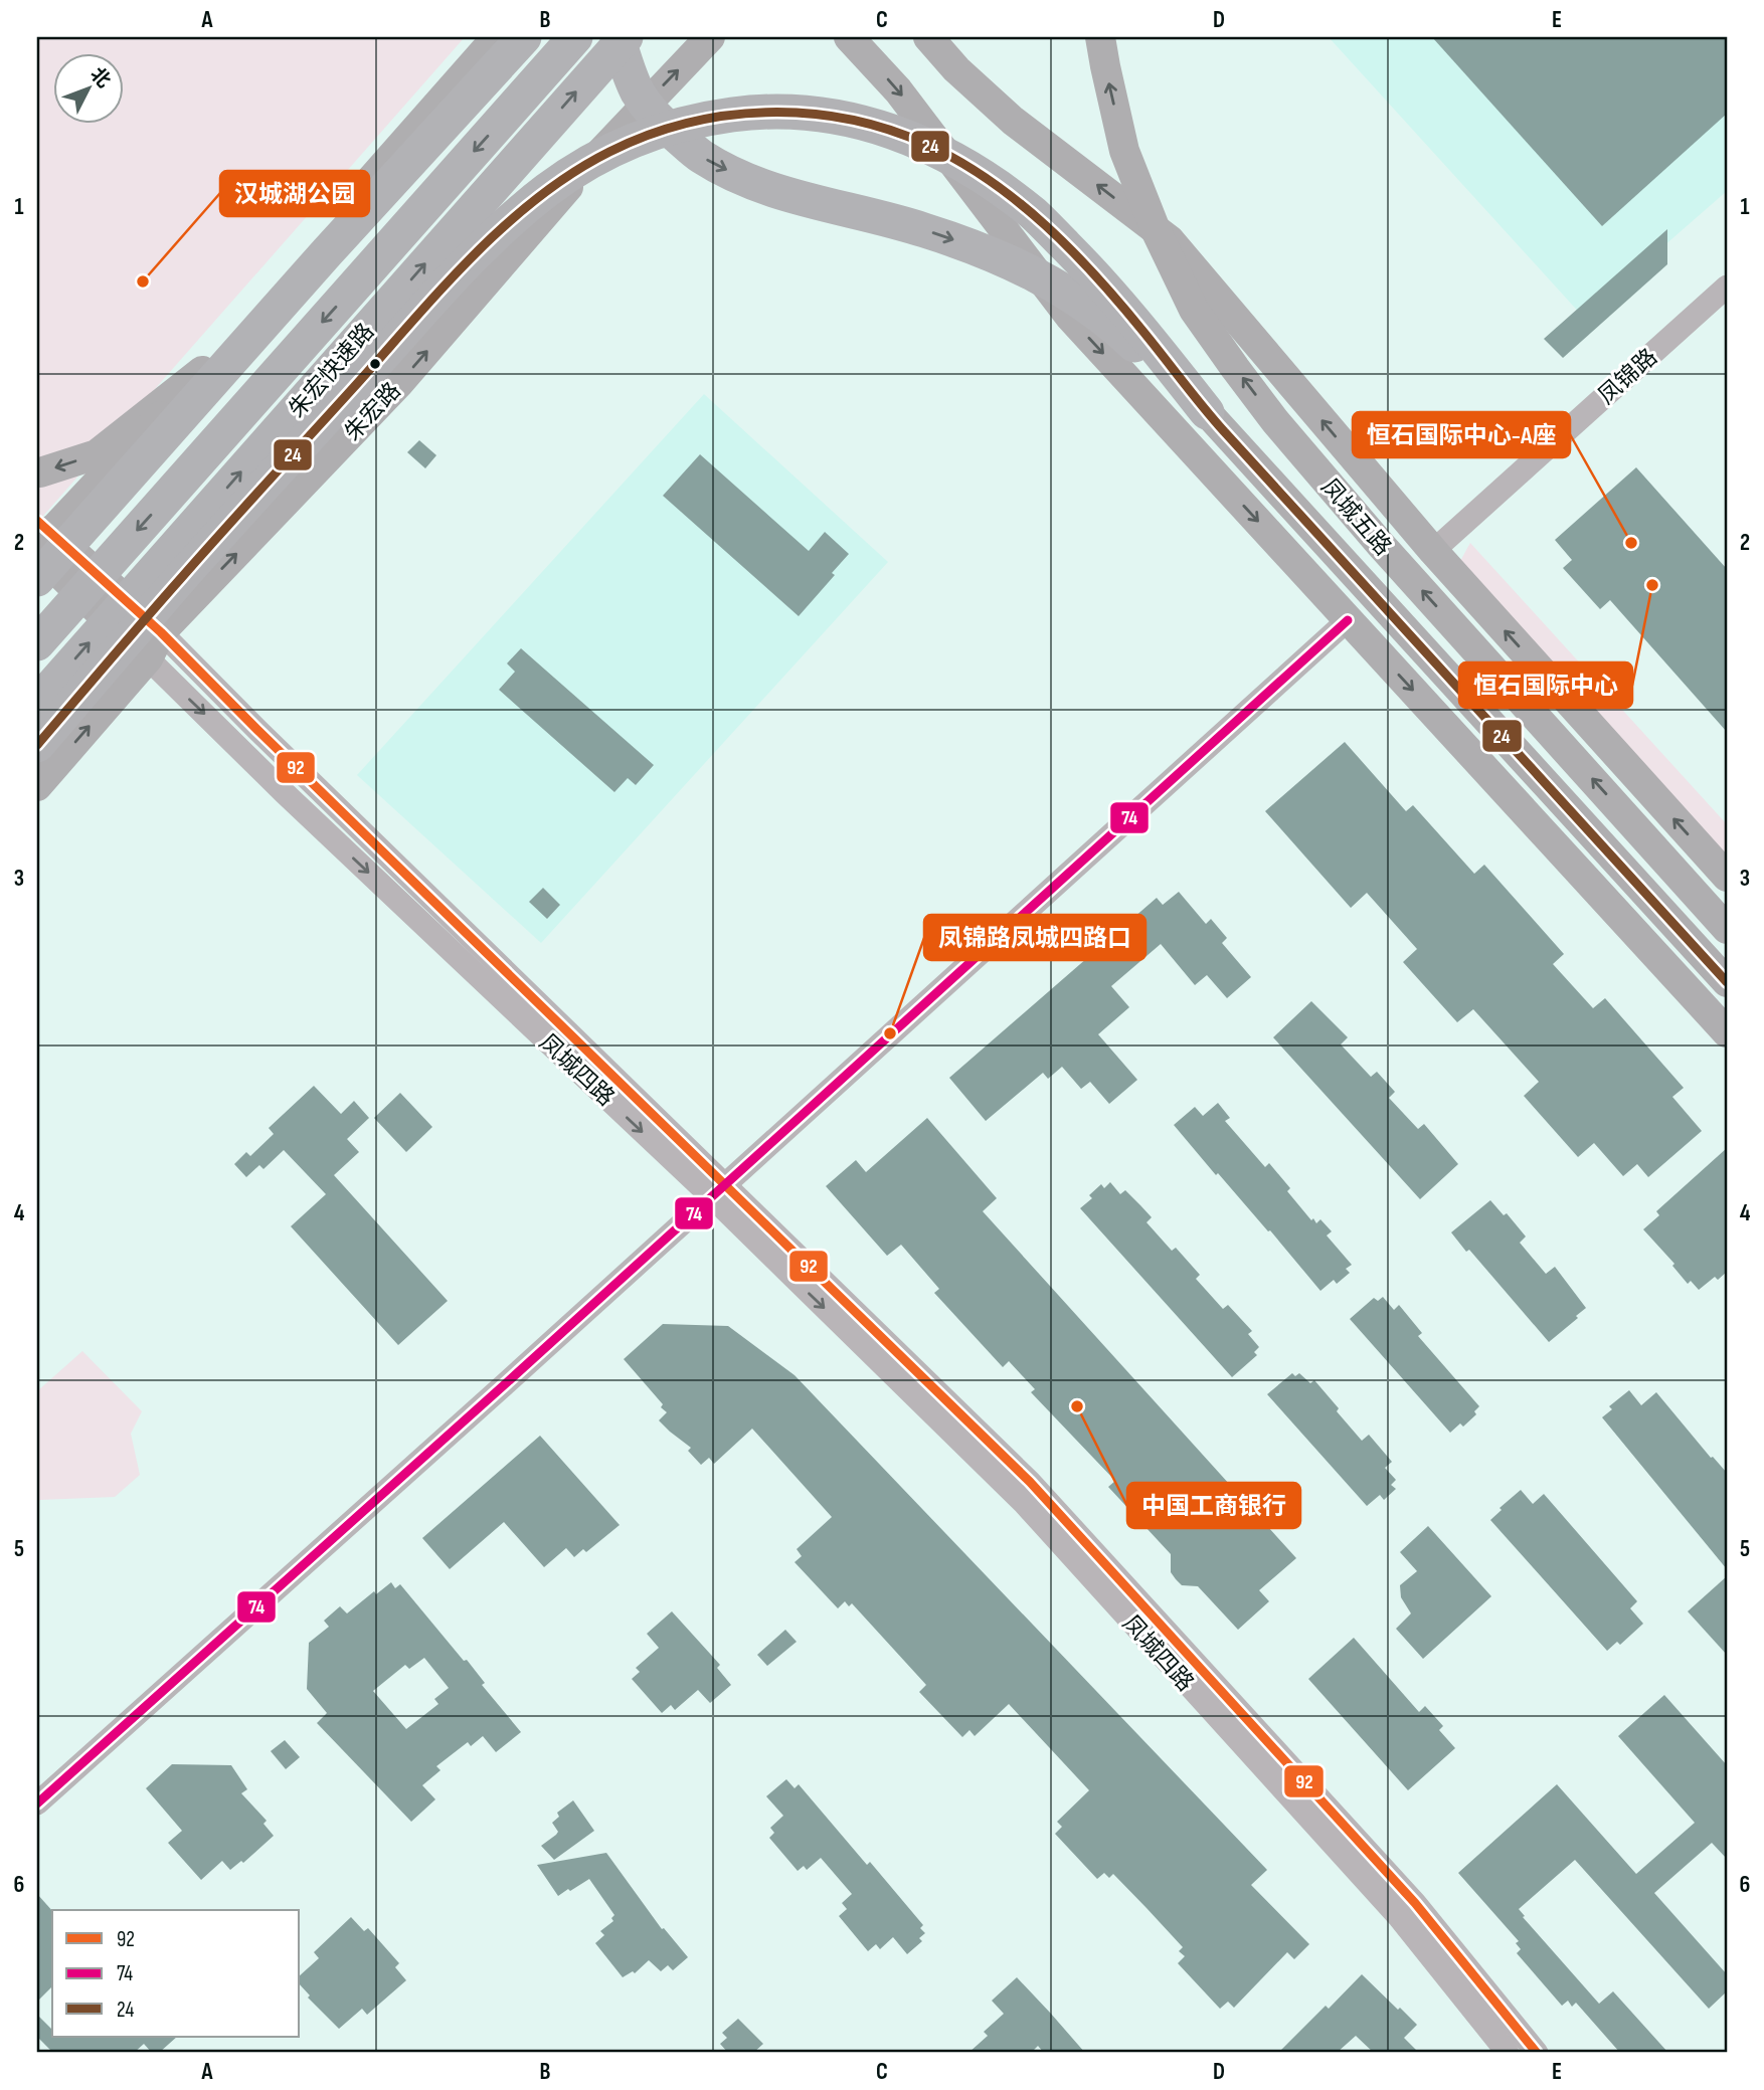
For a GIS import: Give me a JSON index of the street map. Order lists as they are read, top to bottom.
{
  "streets": {
    "highway": ["朱宏快速路"],
    "main road": ["朱宏路", "凤城五路"],
    "street": ["凤锦路", "凤城四路"]
  },
  "crossings": [
    ["朱宏路", "凤城四路"]
  ],
  "places": [
    "汉城湖公园",
    "恒石国际中心-A座",
    "恒石国际中心",
    "凤锦路凤城四路口",
    "中国工商银行"
  ],
  "lines": ["transit line 24", "transit line 92", "transit line 74"],
  "legend": ["92", "74", "24"],
  "north": "top right",
  "grid": {
    "columns": [
      "A",
      "B",
      "C",
      "D",
      "E"
    ],
    "rows": [
      "1",
      "2",
      "3",
      "4",
      "5",
      "6"
    ]
  }
}
